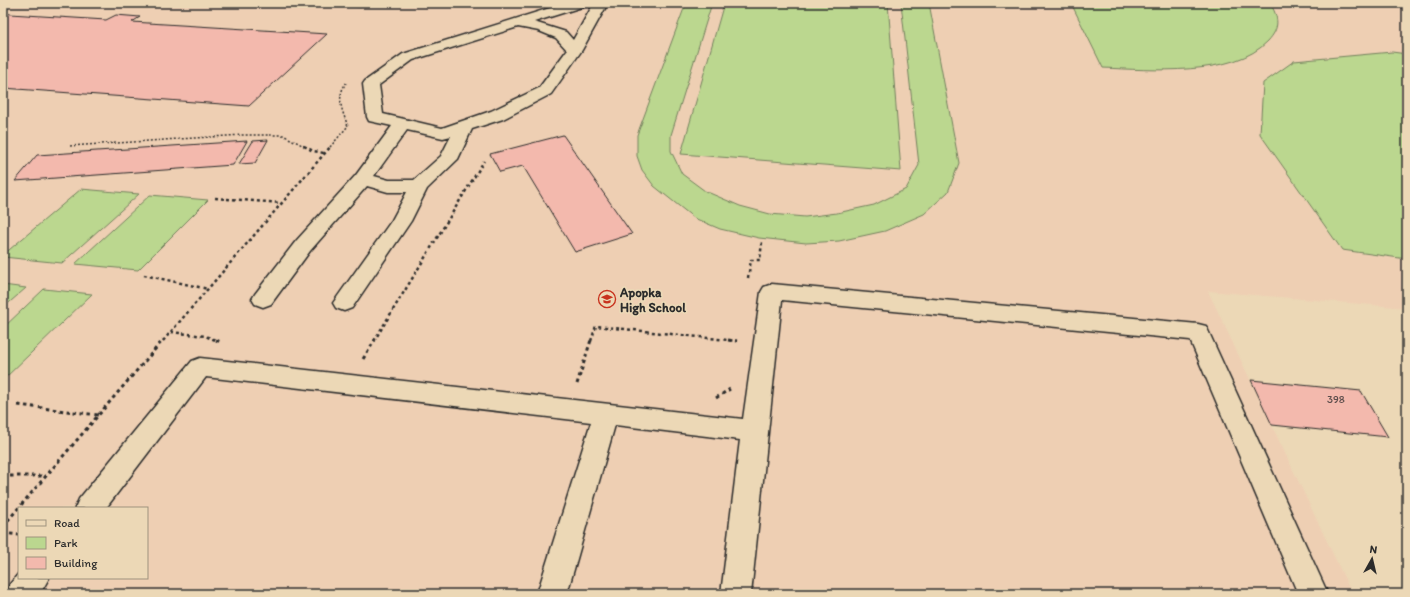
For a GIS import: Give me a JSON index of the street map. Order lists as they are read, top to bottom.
{
  "places": {
    "school or university": ["Apopka High School"]
  },
  "house_numbers": ["398"],
  "legend": ["Road", "Park", "Building"],
  "north": "top"
}
